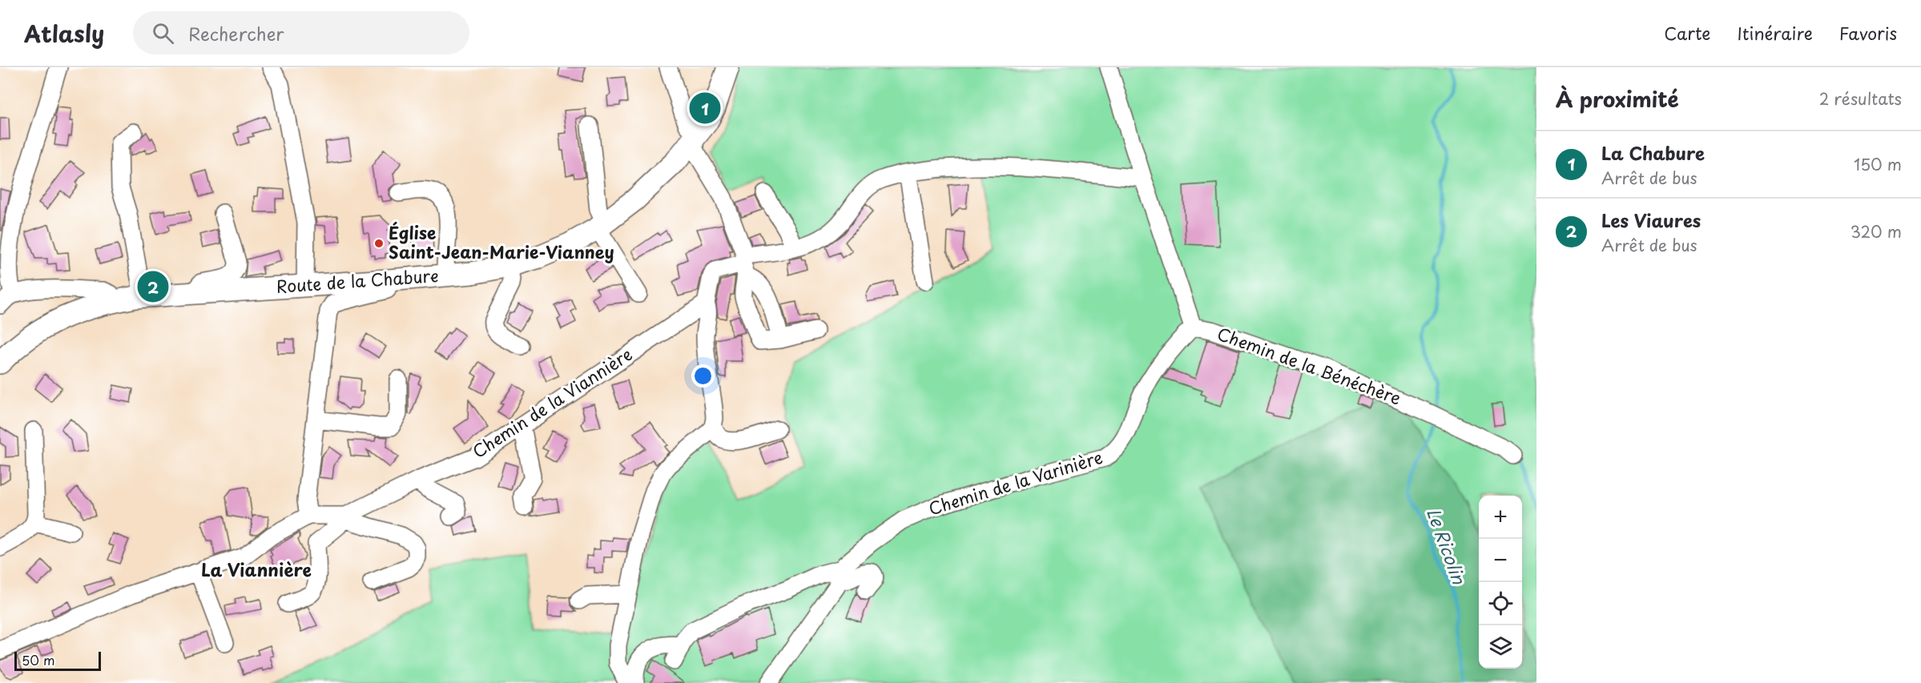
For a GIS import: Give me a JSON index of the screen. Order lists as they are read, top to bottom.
{
  "streets": {
    "main road": ["Route de la Chabure"],
    "street": ["Chemin de la Bénéchère", "Chemin de la Viannière", "Chemin de la Varinière"]
  },
  "crossings": [
    ["Chemin de la Bénéchère", "Chemin de la Varinière"]
  ],
  "districts": ["La Viannière"],
  "water": ["Le Ricolin"],
  "places": ["Église Saint-Jean-Marie-Vianney"],
  "scale_bar": "50 m",
  "page": {
    "header": "Atlasly",
    "search": "Rechercher",
    "nav": ["Carte", "Itinéraire", "Favoris"],
    "heading": ["À proximité", "2 résultats"],
    "pins": ["1", "2"],
    "list": [
      {
        "mark": "1",
        "name": "La Chabure",
        "note": "Arrêt de bus",
        "value": "150 m"
      },
      {
        "mark": "2",
        "name": "Les Viaures",
        "note": "Arrêt de bus",
        "value": "320 m"
      }
    ],
    "map_buttons": ["+", "−"],
    "scale": "50 m"
  }
}
